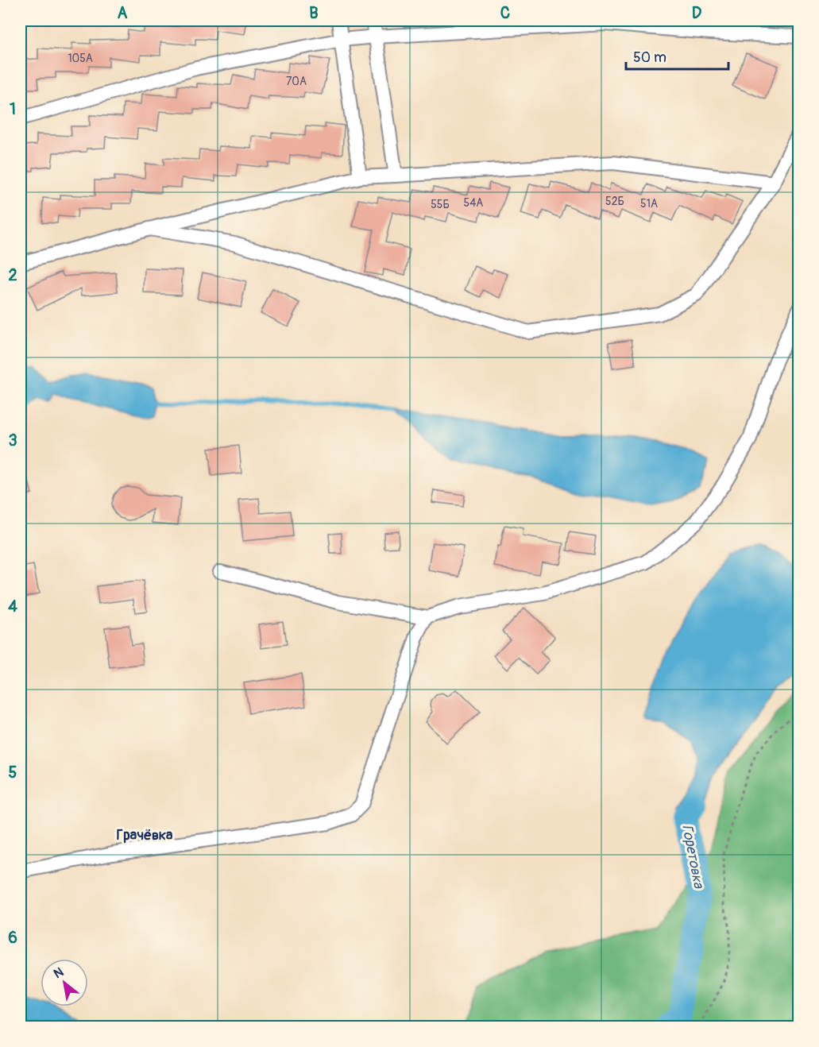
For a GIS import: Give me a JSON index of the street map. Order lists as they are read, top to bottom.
{
  "districts": ["Грачёвка"],
  "water": ["Горетовка"],
  "house_numbers": [
    "105А",
    "70А",
    "52Б",
    "54А",
    "51А",
    "55Б"
  ],
  "scale_bar": "50 m",
  "north": "top left",
  "grid": {
    "columns": [
      "A",
      "B",
      "C",
      "D"
    ],
    "rows": [
      "1",
      "2",
      "3",
      "4",
      "5",
      "6"
    ]
  }
}
